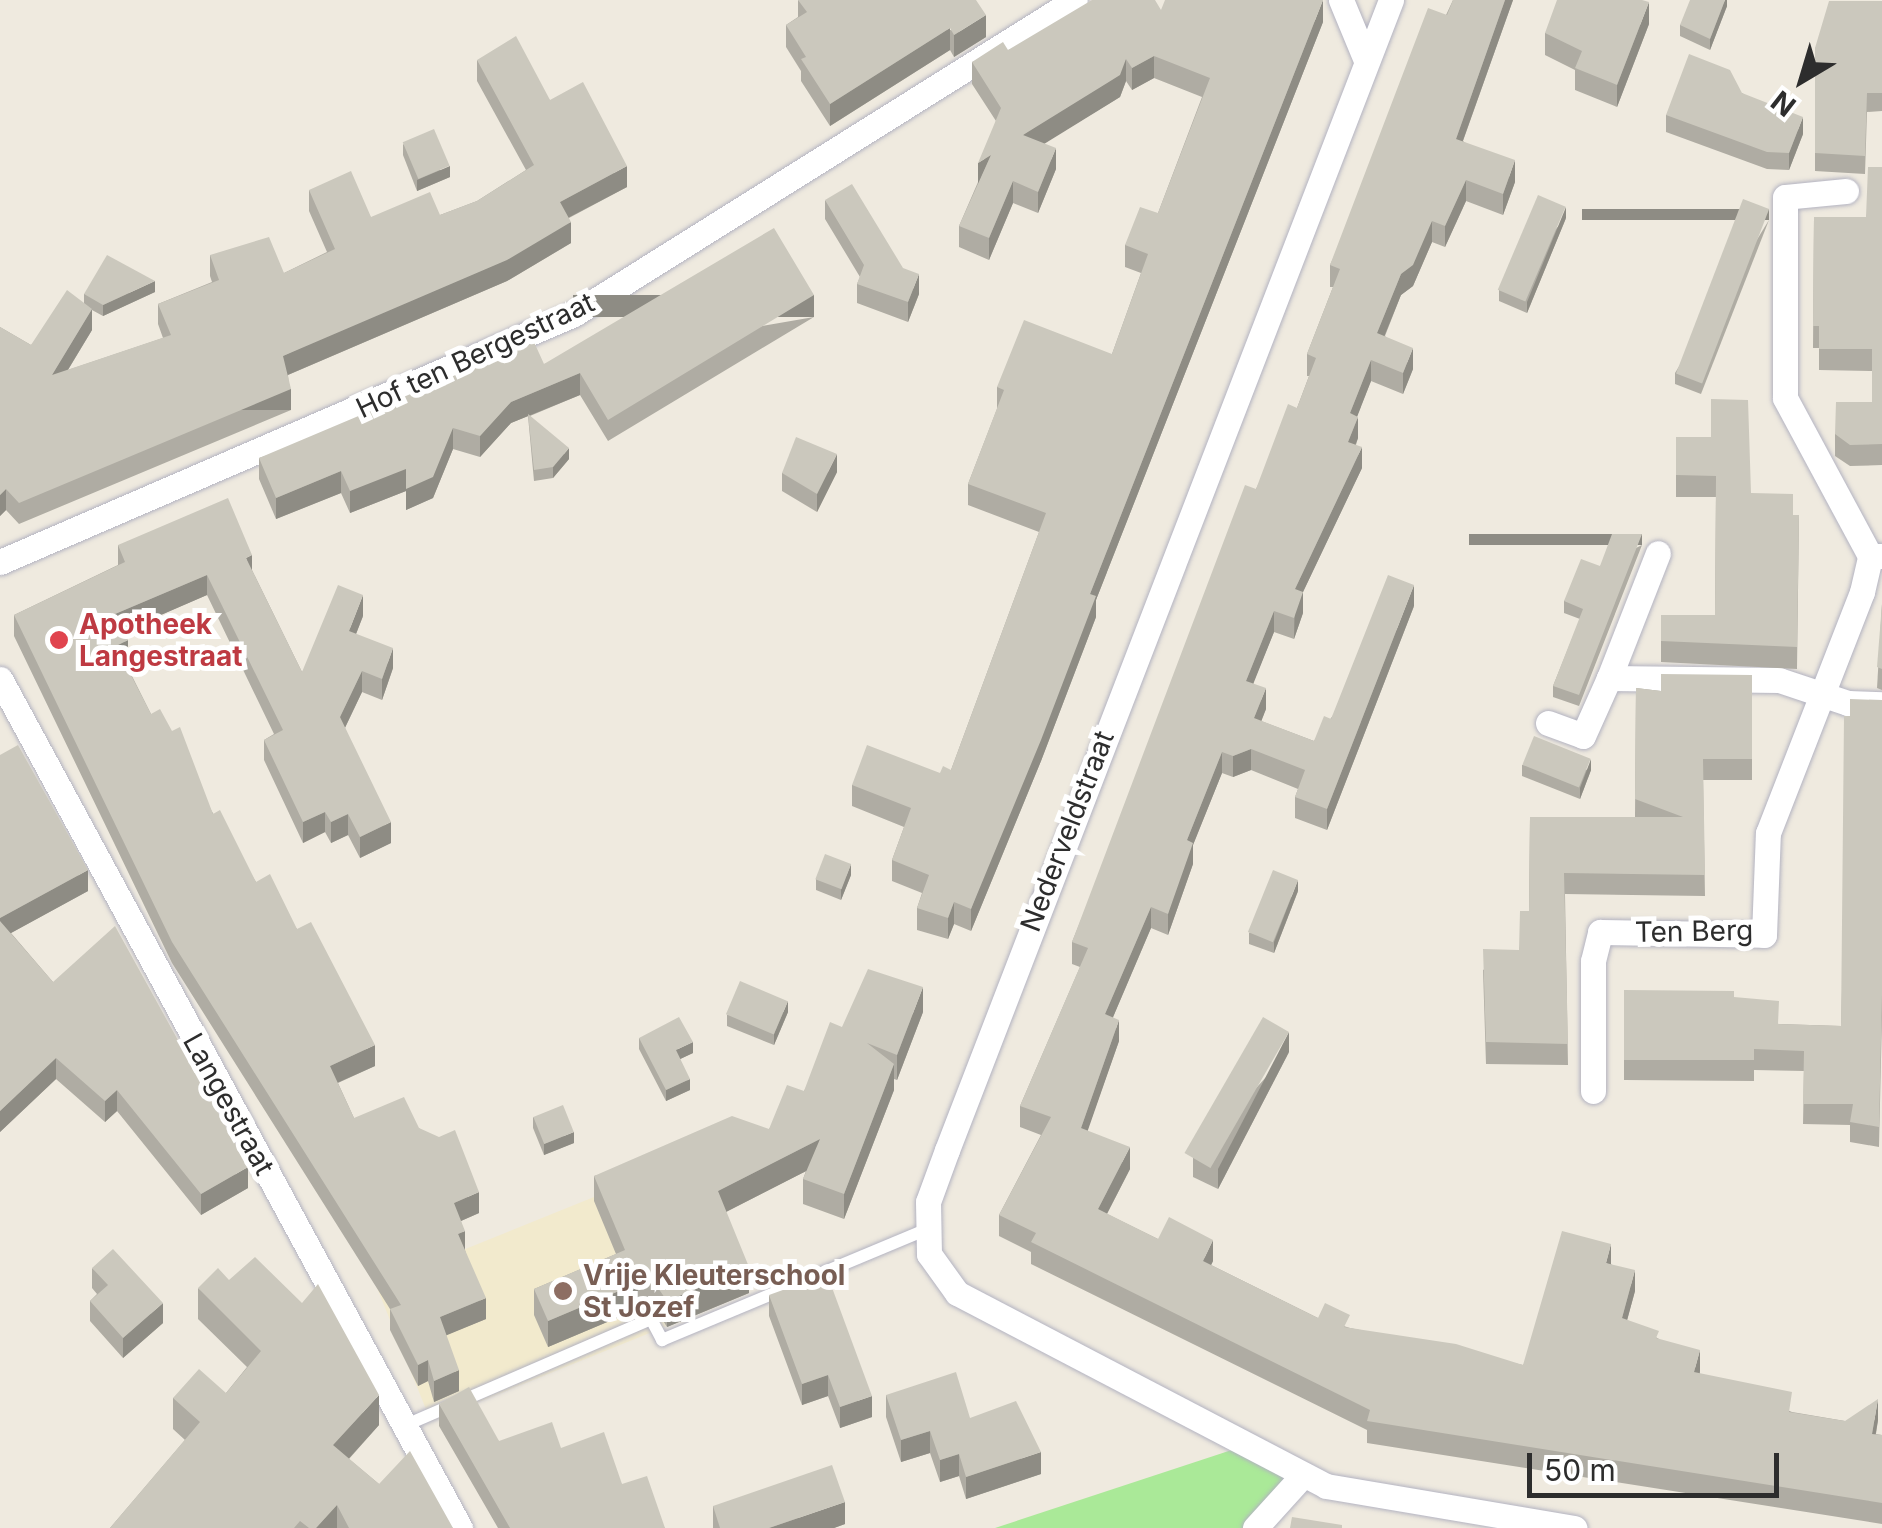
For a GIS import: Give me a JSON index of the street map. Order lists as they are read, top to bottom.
{
  "streets": {
    "street": [
      "Hof ten Bergestraat",
      "Nederveldstraat",
      "Ten Berg",
      "Langestraat"
    ]
  },
  "places": ["Apotheek Langestraat", "Vrije Kleuterschool St Jozef"],
  "scale_bar": "50 m",
  "north": "bottom left"
}
